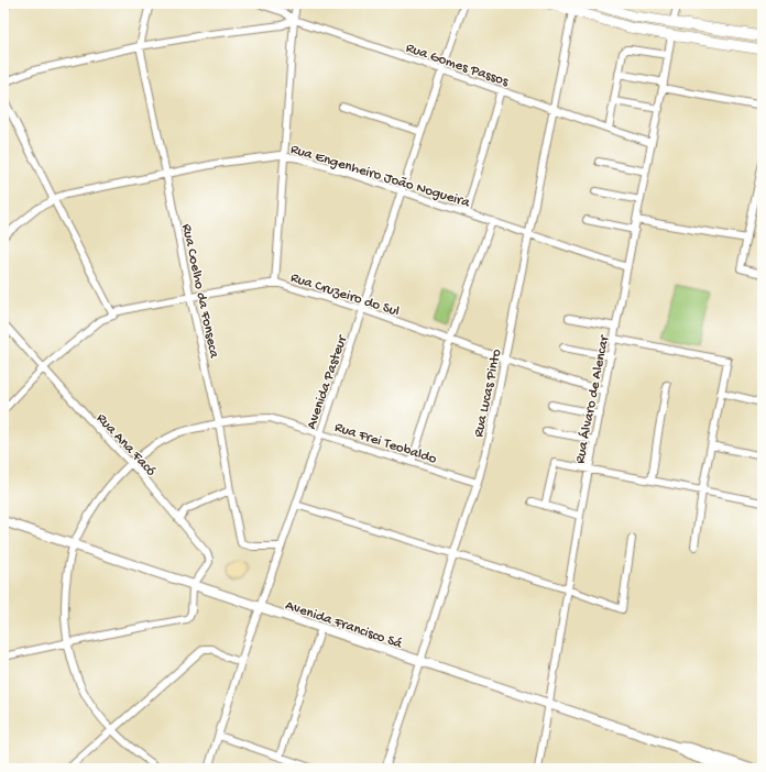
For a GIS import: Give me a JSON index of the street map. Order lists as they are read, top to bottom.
{
  "streets": {
    "main road": ["Avenida Francisco Sá"],
    "street": [
      "Rua Gomes Passos",
      "Rua Engenheiro João Nogueira",
      "Rua Coelho da Fonseca",
      "Rua Cruzeiro do Sul",
      "Avenida Pasteur",
      "Rua Lucas Pinto",
      "Rua Álvaro de Alencar",
      "Rua Frei Teobaldo",
      "Rua Ana Facó"
    ]
  },
  "crossings": [
    ["Rua Gomes Passos", "Avenida Pasteur"],
    ["Rua Gomes Passos", "Rua Lucas Pinto"],
    ["Rua Gomes Passos", "Rua Álvaro de Alencar"],
    ["Rua Engenheiro João Nogueira", "Rua Coelho da Fonseca"],
    ["Rua Engenheiro João Nogueira", "Avenida Pasteur"],
    ["Rua Engenheiro João Nogueira", "Rua Lucas Pinto"],
    ["Rua Engenheiro João Nogueira", "Rua Álvaro de Alencar"],
    ["Rua Coelho da Fonseca", "Rua Cruzeiro do Sul"],
    ["Rua Coelho da Fonseca", "Avenida Pasteur"],
    ["Rua Coelho da Fonseca", "Rua Frei Teobaldo"],
    ["Rua Cruzeiro do Sul", "Avenida Pasteur"],
    ["Rua Cruzeiro do Sul", "Rua Lucas Pinto"],
    ["Rua Cruzeiro do Sul", "Rua Álvaro de Alencar"],
    ["Rua Cruzeiro do Sul", "Rua Ana Facó"],
    ["Avenida Pasteur", "Rua Frei Teobaldo"],
    ["Avenida Pasteur", "Avenida Francisco Sá"],
    ["Rua Lucas Pinto", "Rua Frei Teobaldo"],
    ["Rua Lucas Pinto", "Avenida Francisco Sá"],
    ["Rua Álvaro de Alencar", "Avenida Francisco Sá"],
    ["Rua Frei Teobaldo", "Rua Ana Facó"],
    ["Rua Frei Teobaldo", "Avenida Francisco Sá"],
    ["Rua Ana Facó", "Avenida Francisco Sá"]
  ]
}
